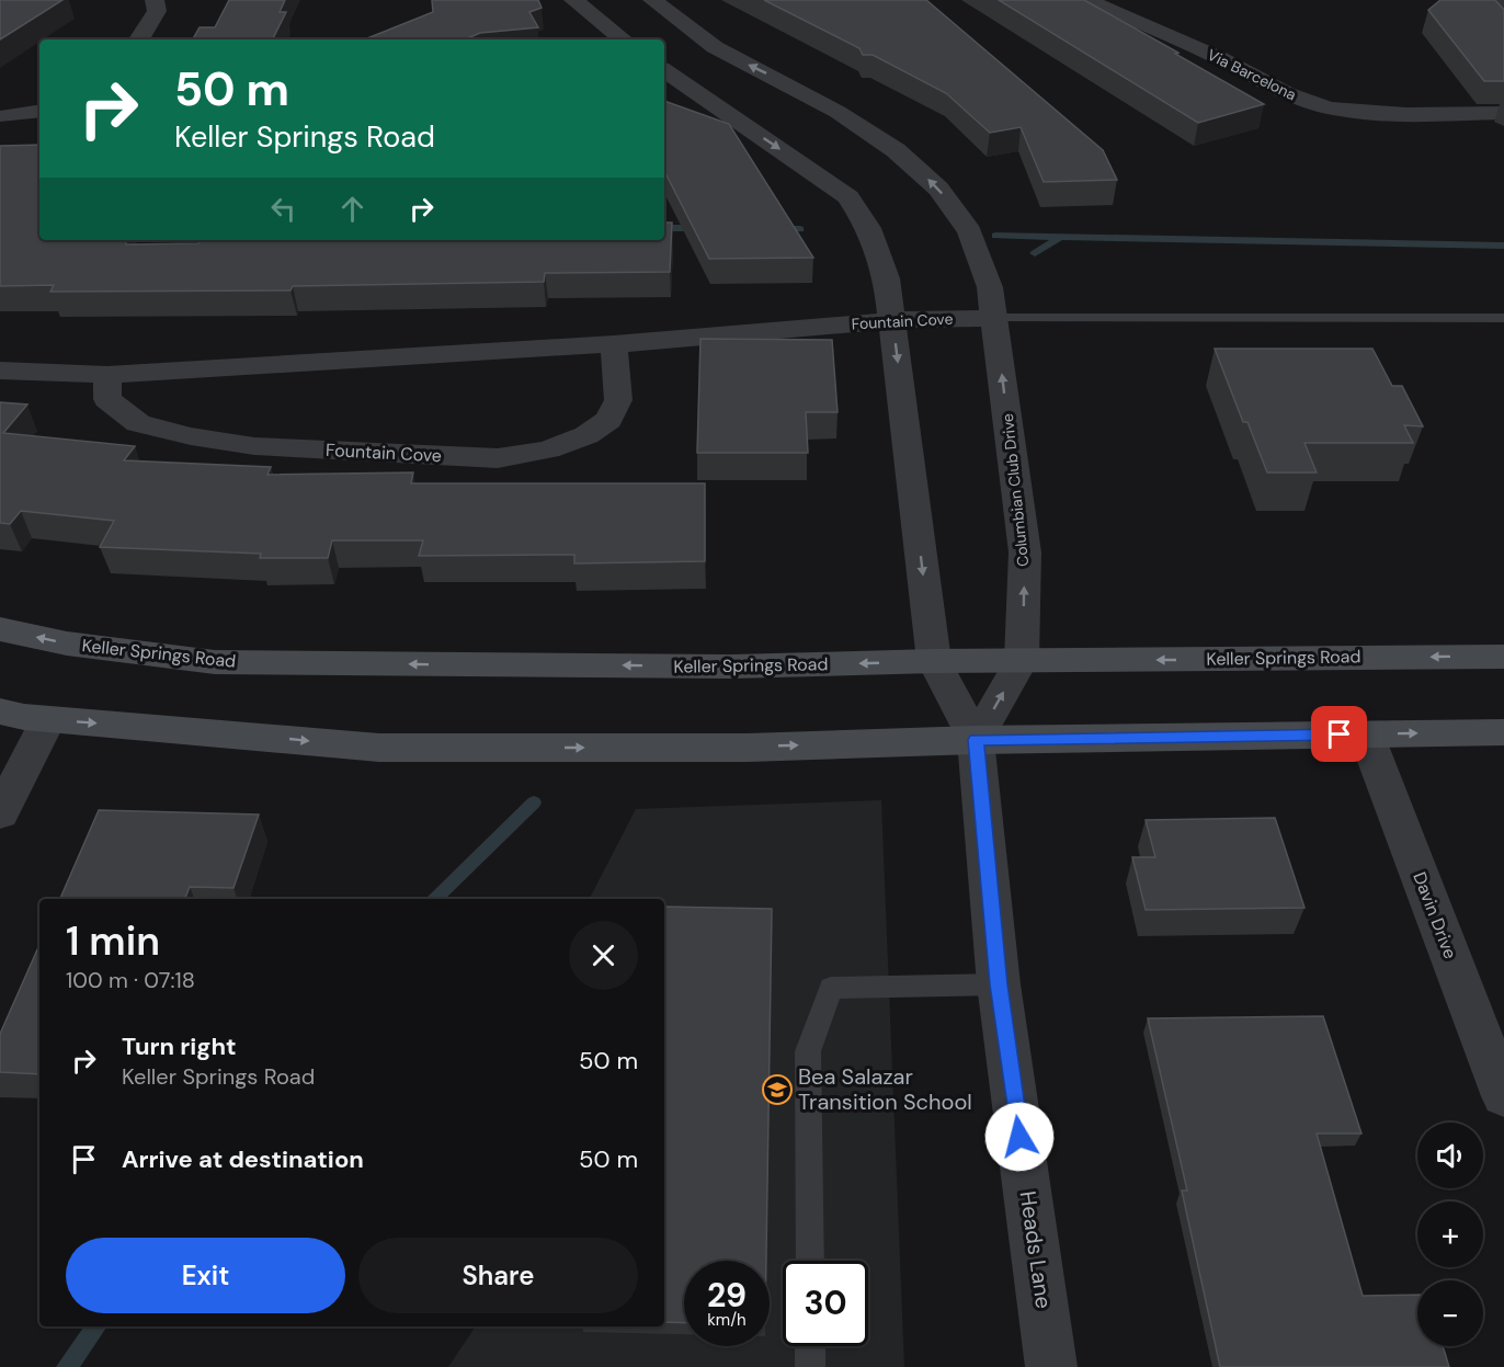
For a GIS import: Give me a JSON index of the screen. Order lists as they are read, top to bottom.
{
  "streets": {
    "main road": ["Keller Springs Road"],
    "street": [
      "Via Barcelona",
      "Fountain Cove",
      "Columbian Club Drive",
      "Davin Drive",
      "Heads Lane"
    ]
  },
  "crossings": [
    ["Fountain Cove", "Columbian Club Drive"],
    ["Columbian Club Drive", "Keller Springs Road"],
    ["Columbian Club Drive", "Heads Lane"]
  ],
  "places": {
    "school or university": ["Bea Salazar Transition School"]
  },
  "page": {
    "turn": ["50 m", "Keller Springs Road"],
    "heading": ["1 min", "100 m · 07:18"],
    "list": [
      {
        "name": "Turn right",
        "note": "Keller Springs Road",
        "value": "50 m"
      },
      {
        "name": "Arrive at destination",
        "value": "50 m"
      }
    ],
    "map_buttons": ["+", "−"],
    "buttons": ["Exit", "Share"],
    "speed": "29 km/h",
    "limit": "30"
  }
}
